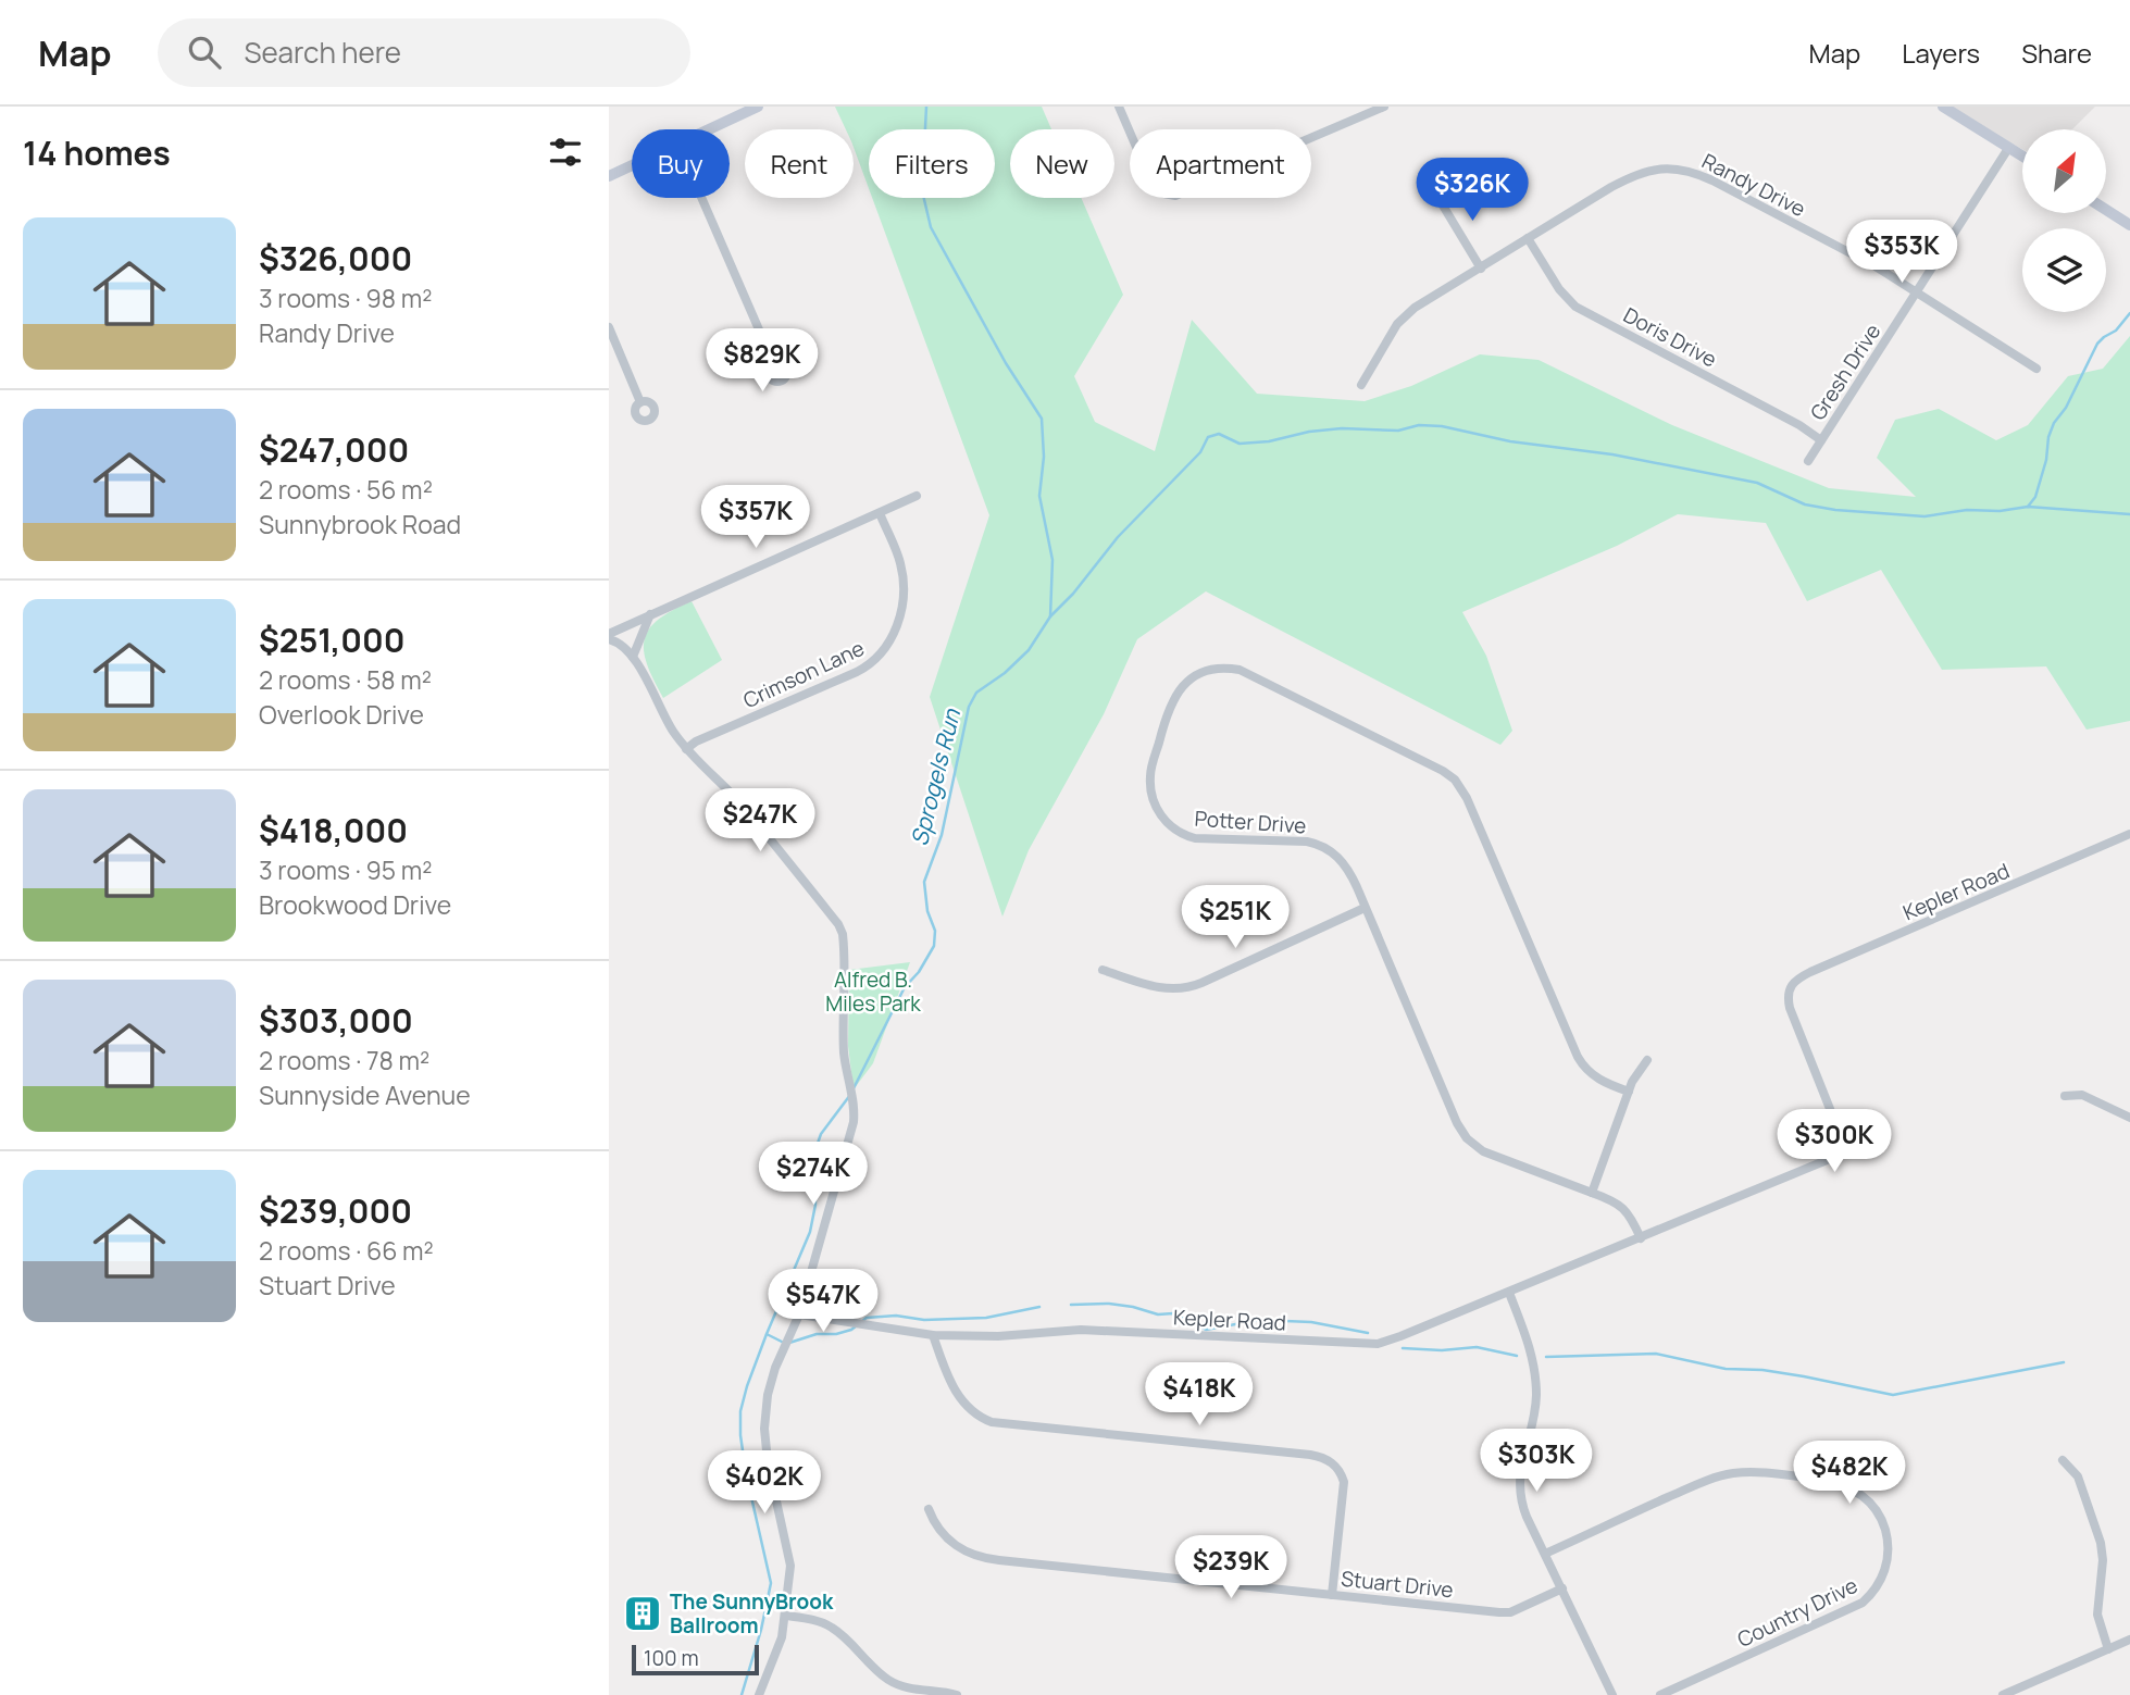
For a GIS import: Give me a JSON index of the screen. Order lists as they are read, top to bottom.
{
  "streets": {
    "street": [
      "Randy Drive",
      "Doris Drive",
      "Gresh Drive",
      "Crimson Lane",
      "Potter Drive",
      "Kepler Road",
      "Stuart Drive",
      "Country Drive"
    ]
  },
  "crossings": [
    ["Randy Drive", "Doris Drive"],
    ["Randy Drive", "Gresh Drive"],
    ["Doris Drive", "Gresh Drive"],
    ["Potter Drive", "Kepler Road"]
  ],
  "water": ["Sprogels Run"],
  "parks": ["Alfred B. Miles Park"],
  "places": {
    "building": ["The SunnyBrook Ballroom"]
  },
  "scale_bar": "100 m",
  "north": "top right",
  "page": {
    "header": "Map",
    "search": "Search here",
    "nav": ["Map", "Layers", "Share"],
    "heading": "14 homes",
    "chip": [
      "Buy",
      "Rent",
      "Filters",
      "New",
      "Apartment"
    ],
    "price": [
      "$326K",
      "$353K",
      "$829K",
      "$357K",
      "$247K",
      "$251K",
      "$300K",
      "$274K",
      "$547K",
      "$418K",
      "$303K",
      "$482K",
      "$402K",
      "$239K"
    ],
    "list": [
      {
        "name": "$326,000",
        "note": "3 rooms · 98 m² · Randy Drive"
      },
      {
        "name": "$247,000",
        "note": "2 rooms · 56 m² · Sunnybrook Road"
      },
      {
        "name": "$251,000",
        "note": "2 rooms · 58 m² · Overlook Drive"
      },
      {
        "name": "$418,000",
        "note": "3 rooms · 95 m² · Brookwood Drive"
      },
      {
        "name": "$303,000",
        "note": "2 rooms · 78 m² · Sunnyside Avenue"
      },
      {
        "name": "$239,000",
        "note": "2 rooms · 66 m² · Stuart Drive"
      }
    ],
    "scale": "100 m"
  }
}
